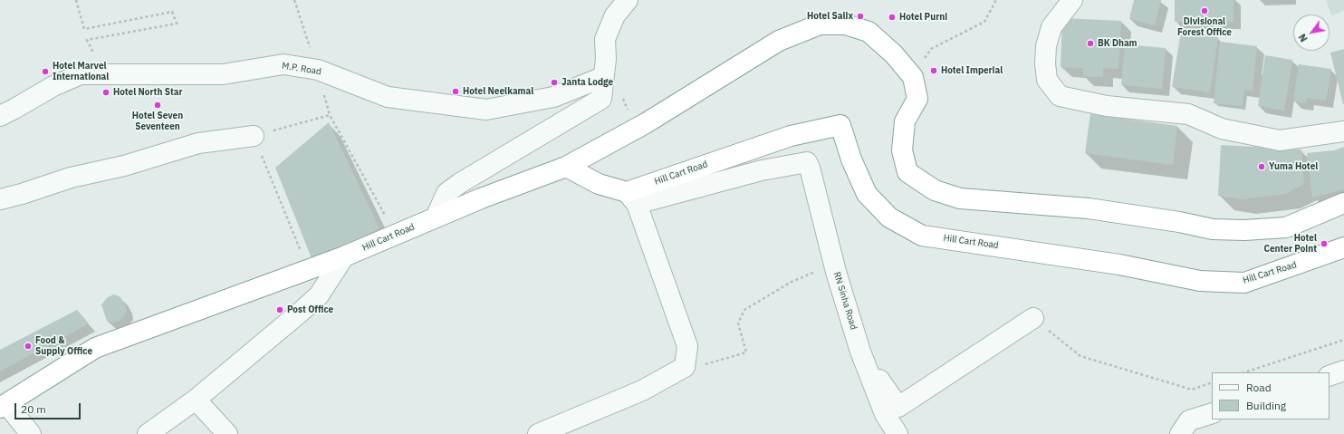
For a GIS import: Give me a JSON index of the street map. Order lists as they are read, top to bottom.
{
  "streets": {
    "highway": ["Hill Cart Road"],
    "street": ["M.P. Road", "RN Sinha Road"]
  },
  "crossings": [
    ["Hill Cart Road", "RN Sinha Road"]
  ],
  "places": [
    "Divisional Forest Office",
    "Hotel Salix",
    "Hotel Purni",
    "BK Dham",
    "Hotel Imperial",
    "Hotel Marvel International",
    "Janta Lodge",
    "Hotel Neelkamal",
    "Hotel North Star",
    "Hotel Seven Seventeen",
    "Yuma Hotel",
    "Hotel Center Point",
    "Post Office",
    "Food & Supply Office"
  ],
  "legend": ["Road", "Building"],
  "scale_bar": "20 m",
  "north": "bottom left"
}
